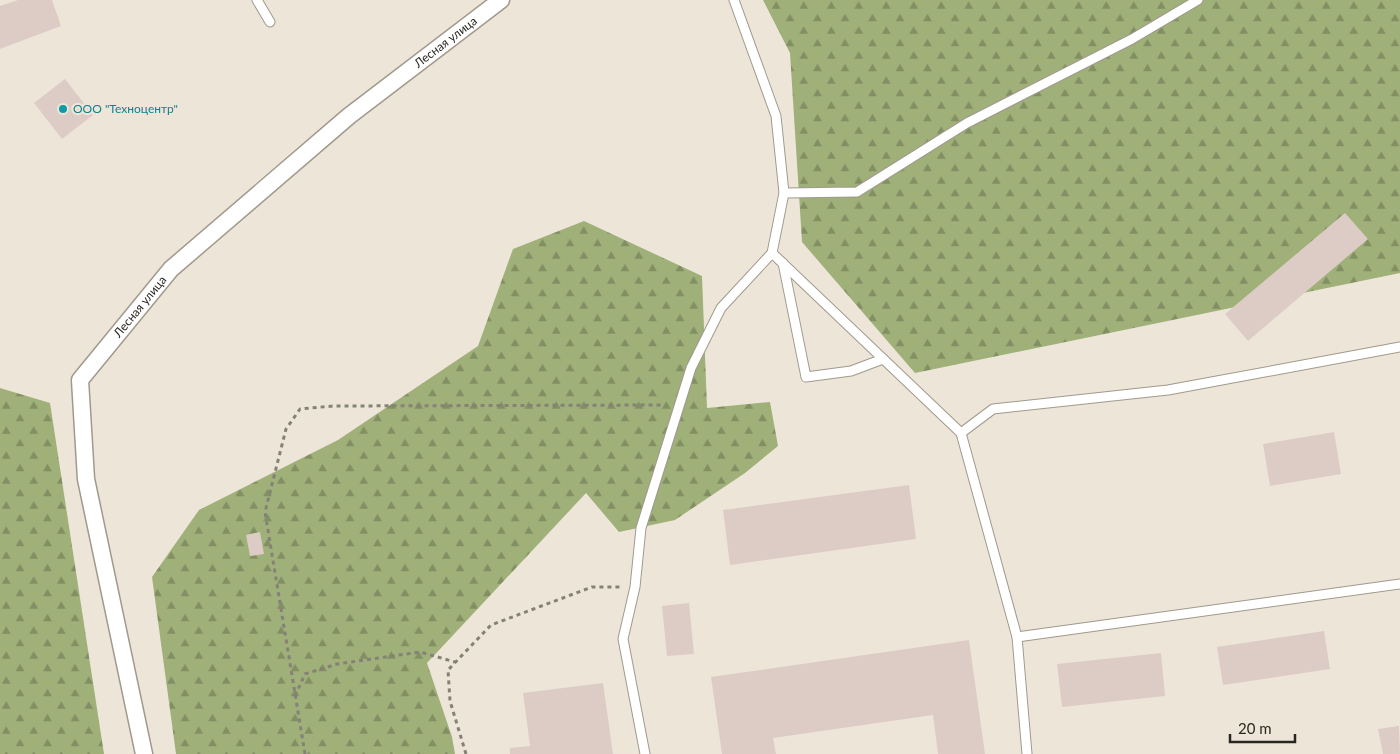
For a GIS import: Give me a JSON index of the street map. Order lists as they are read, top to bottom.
{
  "streets": {
    "street": ["Лесная улица"]
  },
  "places": ["ООО \"Техноцентр\""],
  "scale_bar": "20 m"
}
